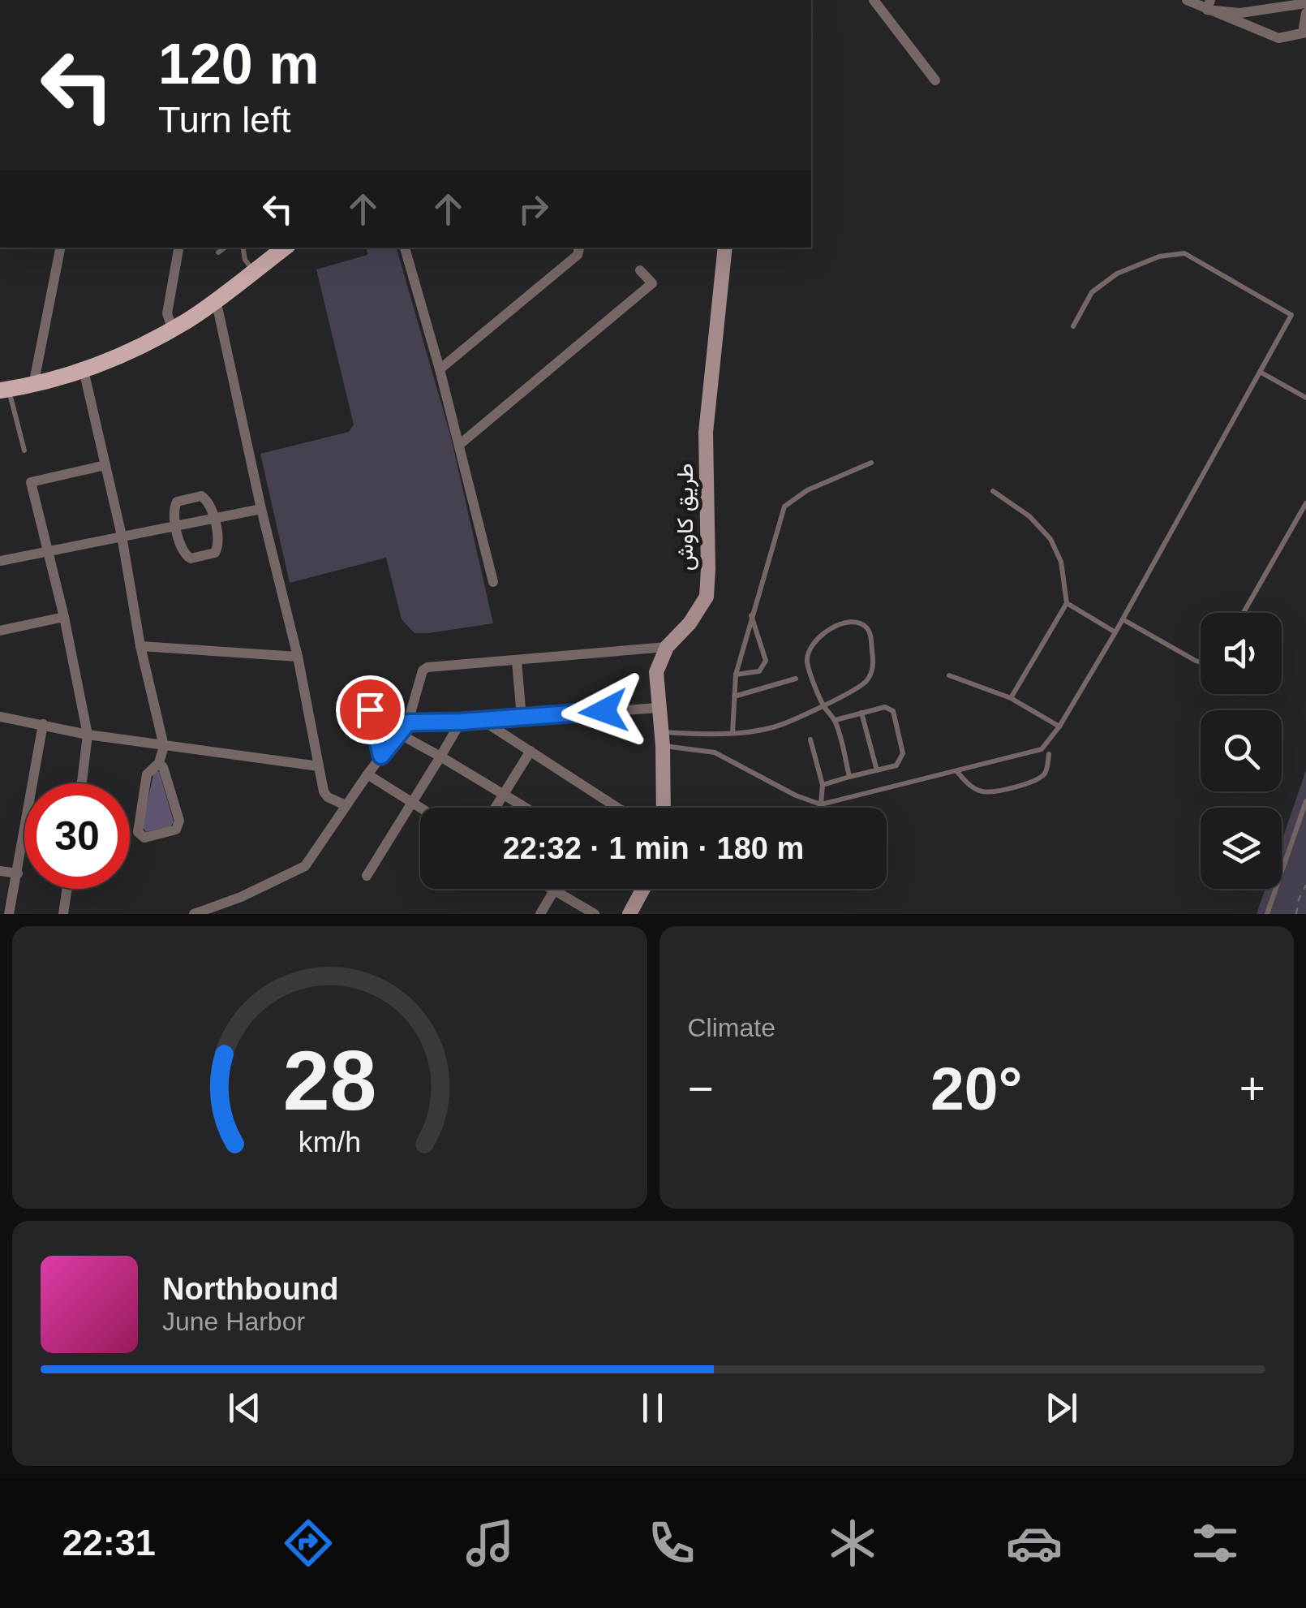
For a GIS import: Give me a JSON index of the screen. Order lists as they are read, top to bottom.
{
  "streets": {
    "street": ["طريق كاوش"]
  },
  "page": {
    "turn": ["120 m", "Turn left"],
    "limit": "30",
    "trip": "22:32 · 1 min · 180 m",
    "tile": "Climate",
    "heat": ["−", "20°", "+"],
    "song": ["Northbound", "June Harbor"],
    "tabs": "22:31",
    "gauge": ["28", "km/h"]
  }
}
